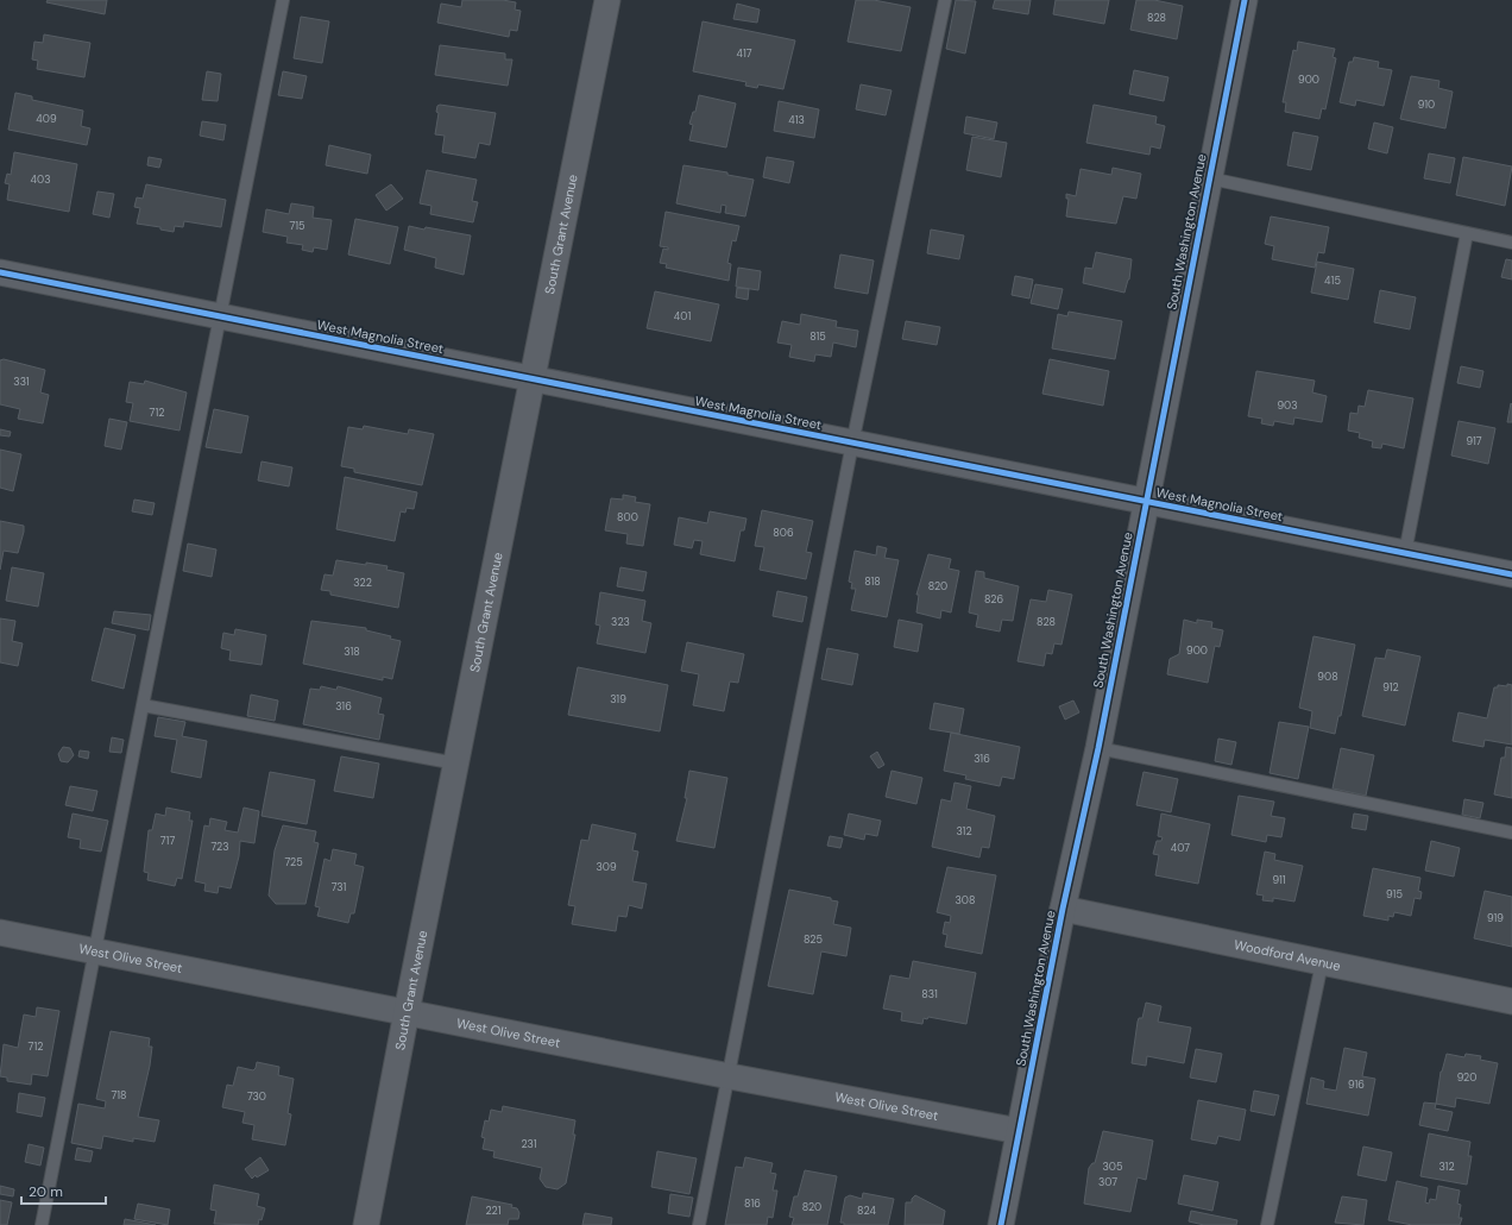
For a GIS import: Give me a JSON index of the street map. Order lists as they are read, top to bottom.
{
  "streets": {
    "street": [
      "South Washington Avenue",
      "South Grant Avenue",
      "West Magnolia Street",
      "Woodford Avenue",
      "West Olive Street"
    ]
  },
  "crossings": [
    ["South Washington Avenue", "West Magnolia Street"],
    ["South Washington Avenue", "Woodford Avenue"],
    ["South Washington Avenue", "West Olive Street"],
    ["South Grant Avenue", "West Magnolia Street"],
    ["South Grant Avenue", "West Olive Street"]
  ],
  "house_numbers": [
    "828",
    "417",
    "900",
    "910",
    "409",
    "413",
    "403",
    "715",
    "415",
    "401",
    "815",
    "331",
    "903",
    "712",
    "917",
    "800",
    "806",
    "818",
    "322",
    "820",
    "826",
    "323",
    "828",
    "900",
    "318",
    "908",
    "912",
    "319",
    "316",
    "316",
    "312",
    "717",
    "723",
    "407",
    "725",
    "309",
    "911",
    "731",
    "915",
    "308",
    "919",
    "825",
    "831",
    "712",
    "920",
    "916",
    "718",
    "730",
    "231",
    "305",
    "312",
    "307",
    "816",
    "820",
    "221",
    "824"
  ],
  "scale_bar": "20 m"
}
